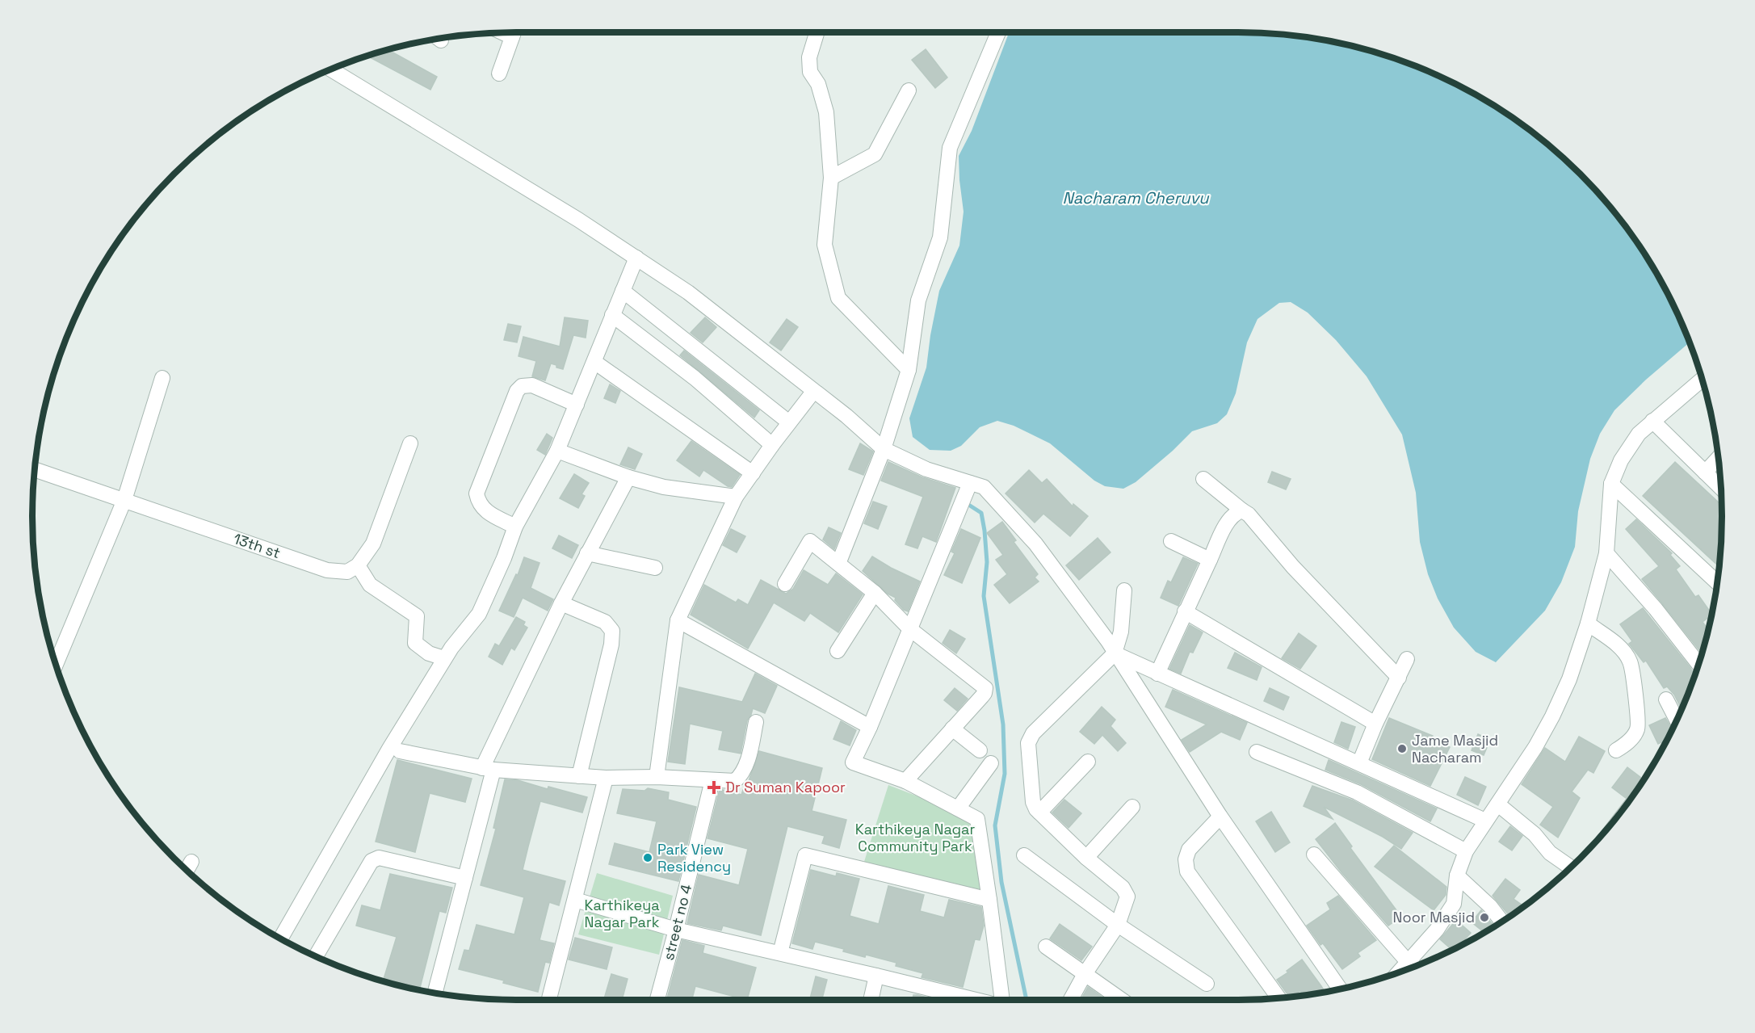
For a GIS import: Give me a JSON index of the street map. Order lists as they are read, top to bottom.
{
  "streets": {
    "street": ["13th st", "street no 4"]
  },
  "water": ["Nacharam Cheruvu"],
  "parks": ["Karthikeya Nagar Community Park", "Karthikeya Nagar Park"],
  "places": {
    "other": ["Jame Masjid Nacharam", "Park View Residency", "Noor Masjid"],
    "health": ["Dr Suman Kapoor"]
  }
}
